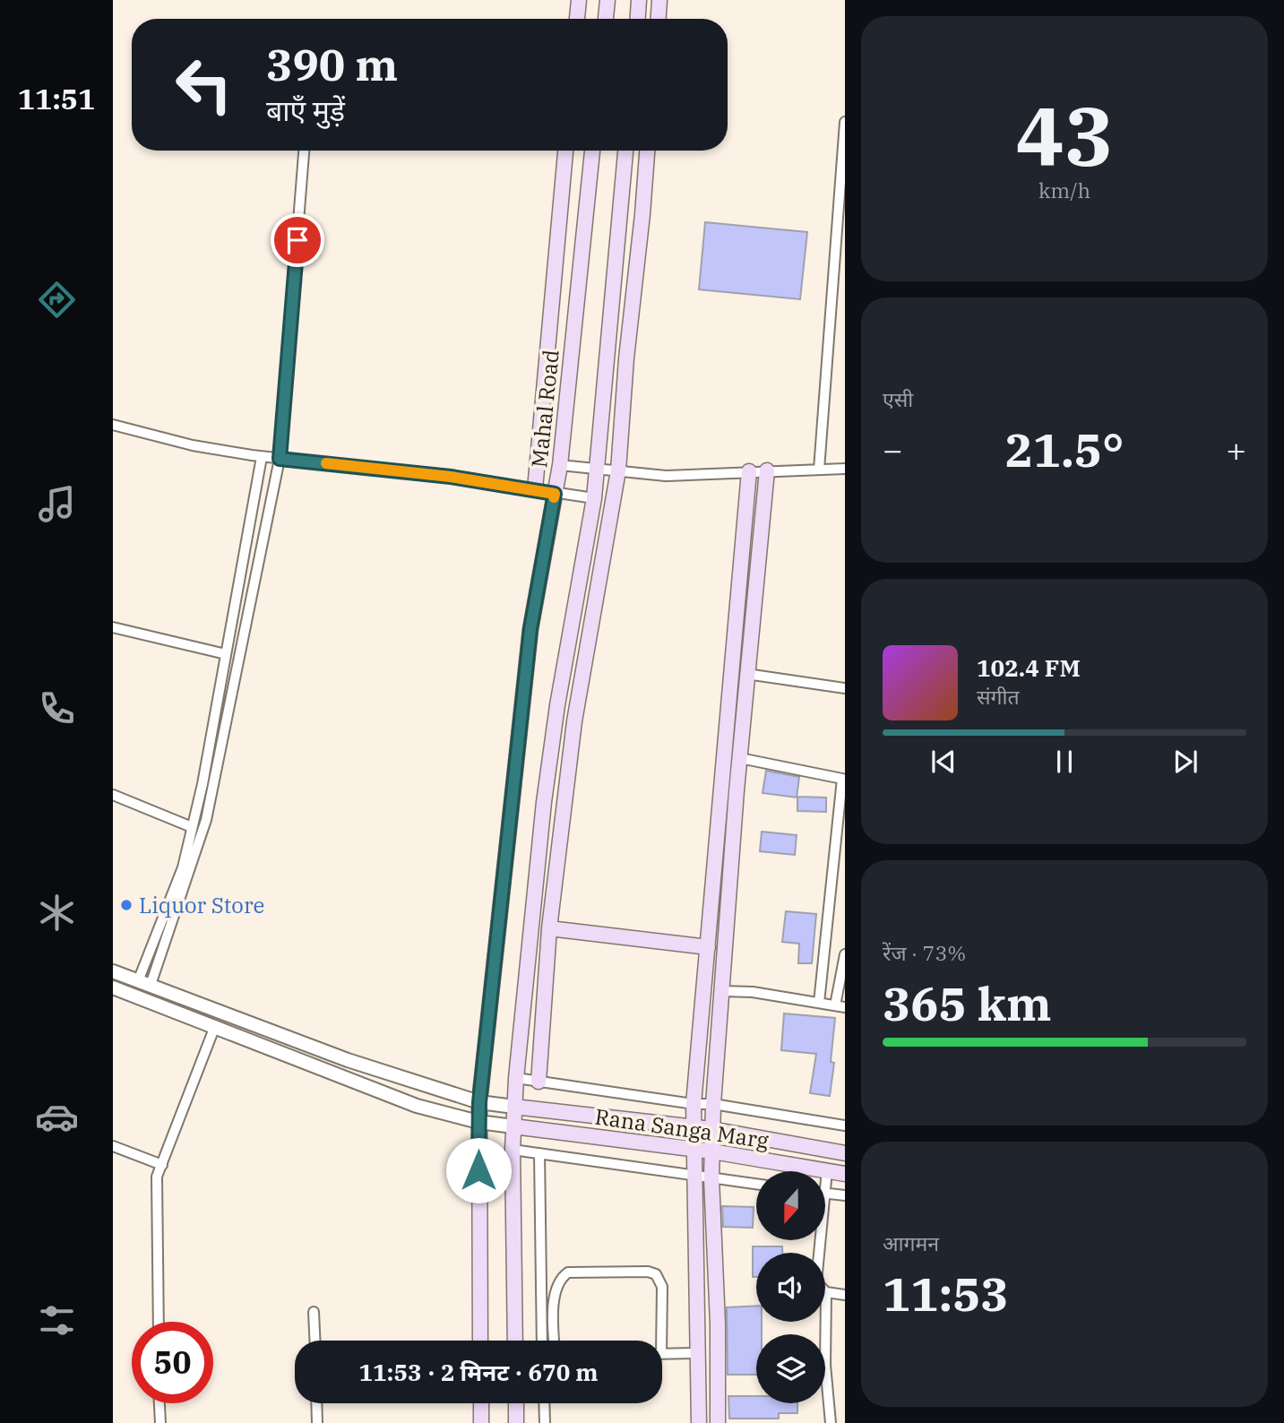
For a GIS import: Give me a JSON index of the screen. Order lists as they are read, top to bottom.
{
  "streets": {
    "main road": ["Mahal Road", "Rana Sanga Marg"]
  },
  "places": ["Liquor Store"],
  "north": "bottom",
  "page": {
    "tabs": "11:51",
    "tile": [
      ["43", "km/h"],
      "एसी",
      ["रेंज · 73%", "365 km"],
      ["आगमन", "11:53"]
    ],
    "turn": ["390 m", "बाएँ मुड़ें"],
    "heat": ["−", "21.5°", "+"],
    "song": ["102.4 FM", "संगीत"],
    "limit": "50",
    "trip": "11:53 · 2 मिनट · 670 m"
  }
}
